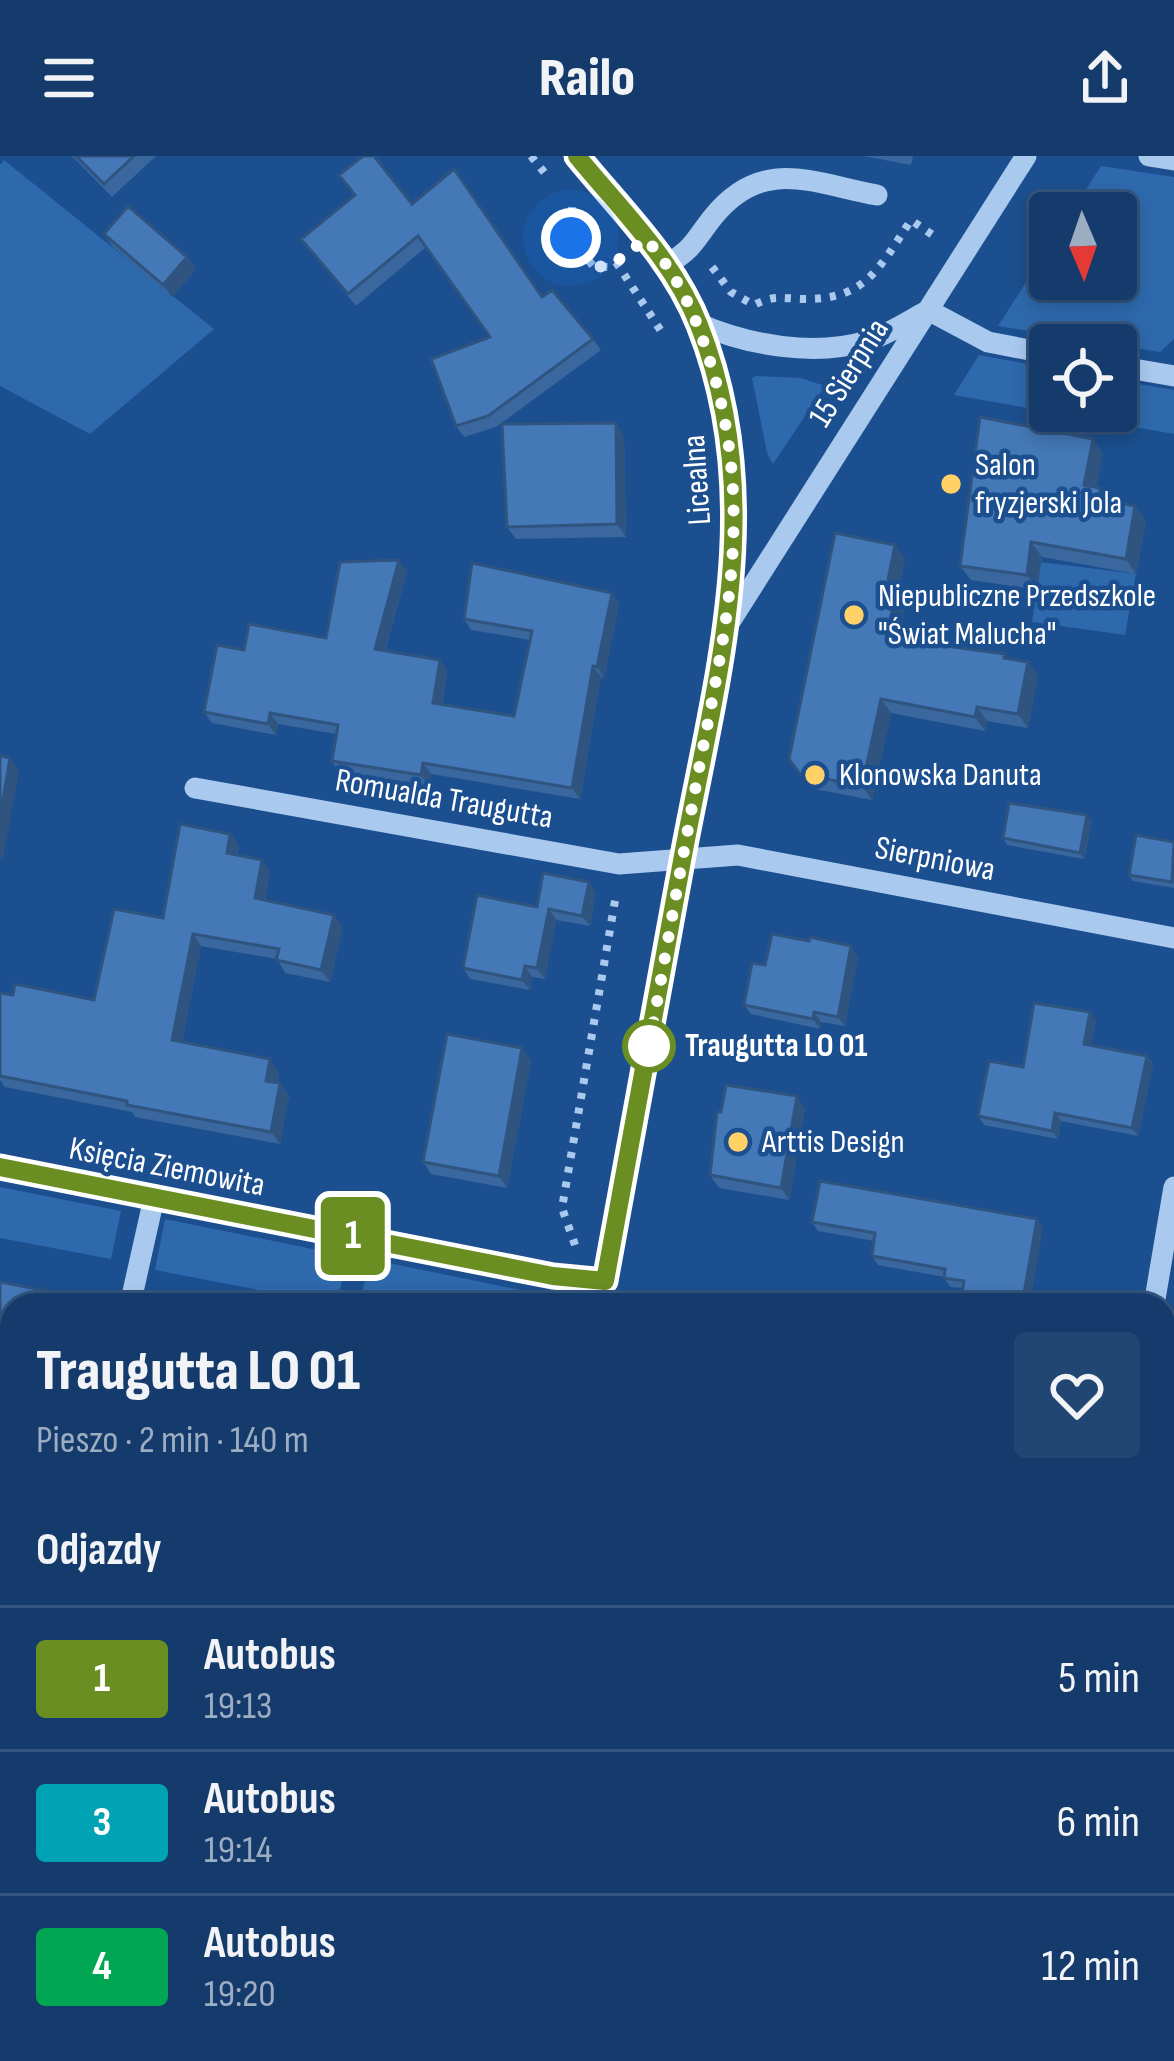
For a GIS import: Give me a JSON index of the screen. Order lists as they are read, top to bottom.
{
  "streets": {
    "street": [
      "15 Sierpnia",
      "Licealna",
      "Romualda Traugutta",
      "Sierpniowa",
      "Księcia Ziemowita"
    ]
  },
  "crossings": [
    ["15 Sierpnia", "Licealna"],
    ["Romualda Traugutta", "Sierpniowa"]
  ],
  "places": [
    "Salon fryzjerski Jola",
    "Niepubliczne Przedszkole \"Świat Malucha\"",
    "Klonowska Danuta",
    "Traugutta LO 01",
    "Arttis Design"
  ],
  "lines": ["bus line 1"],
  "north": "bottom",
  "page": {
    "header": "Railo",
    "on_map": "1",
    "heading": [
      ["Traugutta LO 01", "Pieszo · 2 min · 140 m"],
      "Odjazdy"
    ],
    "list": [
      {
        "mark": "1",
        "name": "Autobus",
        "note": "19:13",
        "value": "5 min"
      },
      {
        "mark": "3",
        "name": "Autobus",
        "note": "19:14",
        "value": "6 min"
      },
      {
        "mark": "4",
        "name": "Autobus",
        "note": "19:20",
        "value": "12 min"
      }
    ]
  }
}
